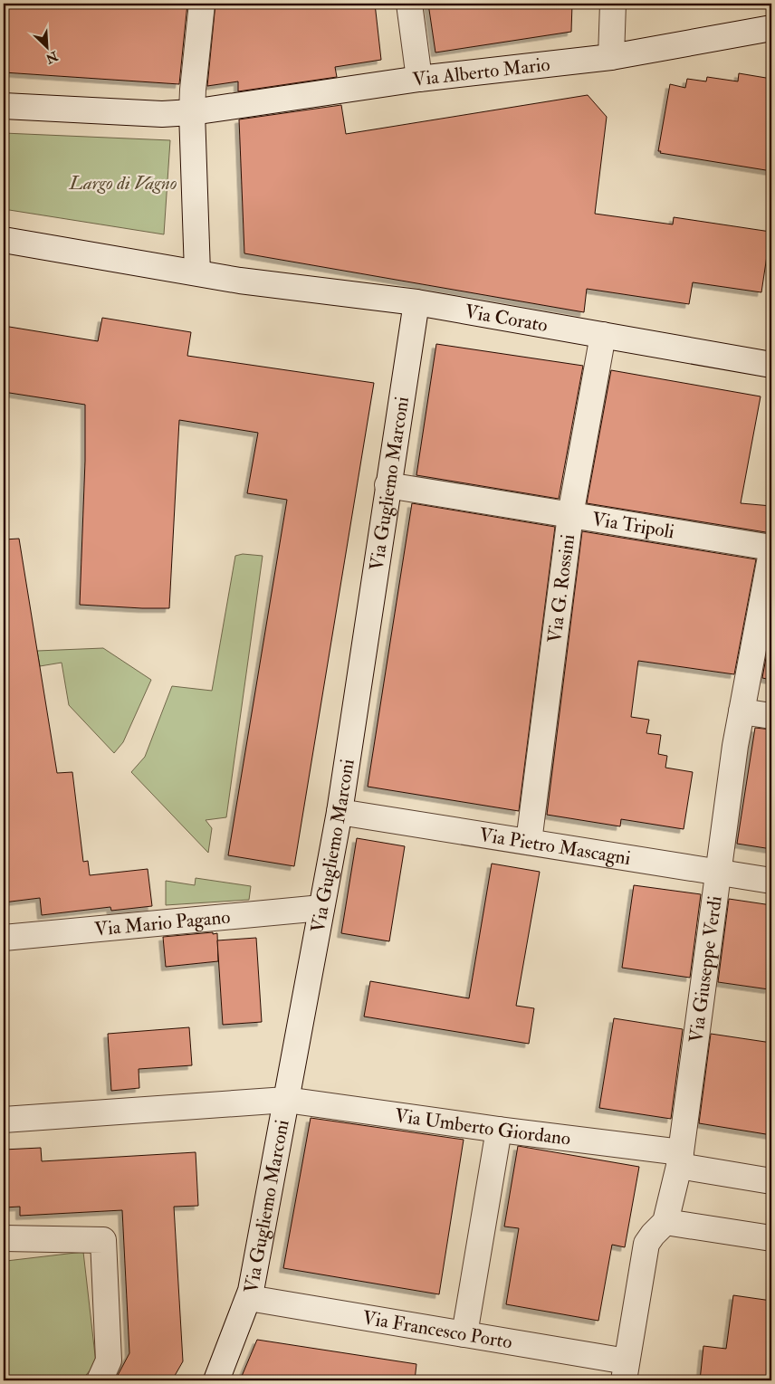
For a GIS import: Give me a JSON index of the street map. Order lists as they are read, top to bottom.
{
  "streets": {
    "street": [
      "Via Alberto Mario",
      "Via Corato",
      "Via Gugliemo Marconi",
      "Via Tripoli",
      "Via G. Rossini",
      "Via Pietro Mascagni",
      "Via Mario Pagano",
      "Via Giuseppe Verdi",
      "Via Umberto Giordano",
      "Via Francesco Porto"
    ]
  },
  "crossings": [
    ["Via Corato", "Via Gugliemo Marconi"],
    ["Via Corato", "Via G. Rossini"],
    ["Via Gugliemo Marconi", "Via Tripoli"],
    ["Via Gugliemo Marconi", "Via Pietro Mascagni"],
    ["Via Gugliemo Marconi", "Via Mario Pagano"],
    ["Via Gugliemo Marconi", "Via Umberto Giordano"],
    ["Via Gugliemo Marconi", "Via Francesco Porto"],
    ["Via Tripoli", "Via G. Rossini"],
    ["Via G. Rossini", "Via Pietro Mascagni"],
    ["Via Pietro Mascagni", "Via Giuseppe Verdi"],
    ["Via Giuseppe Verdi", "Via Umberto Giordano"],
    ["Via Giuseppe Verdi", "Via Francesco Porto"]
  ],
  "parks": ["Largo di Vagno"],
  "north": "bottom right"
}
